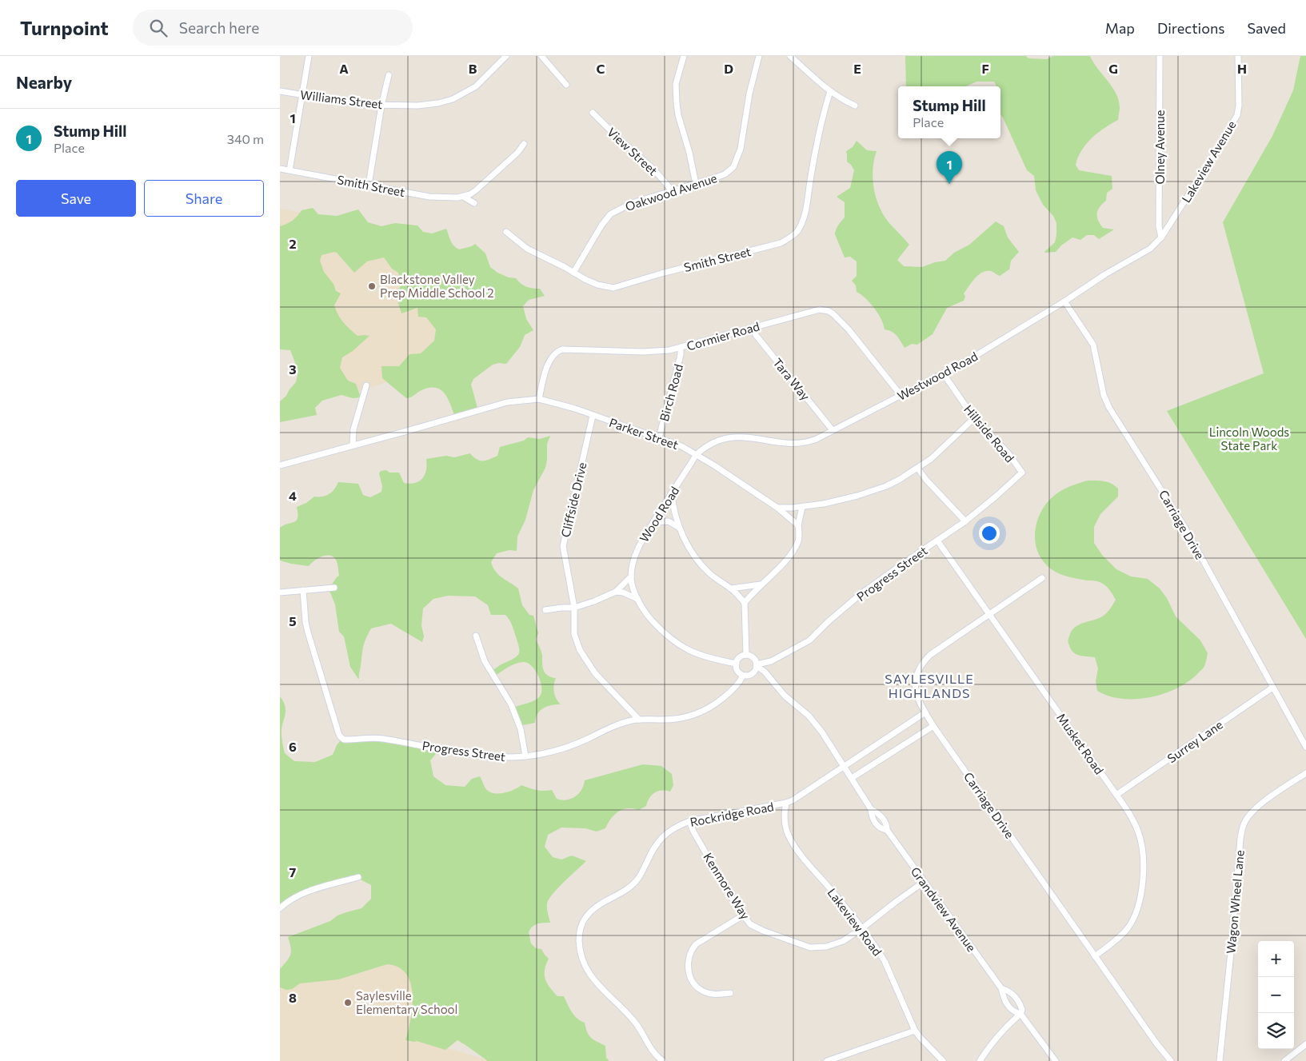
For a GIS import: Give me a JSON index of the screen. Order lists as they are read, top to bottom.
{
  "streets": {
    "street": [
      "Williams Street",
      "Olney Avenue",
      "View Street",
      "Lakeview Avenue",
      "Smith Street",
      "Oakwood Avenue",
      "Cormier Road",
      "Westwood Road",
      "Tara Way",
      "Birch Road",
      "Parker Street",
      "Hillside Road",
      "Cliffside Drive",
      "Wood Road",
      "Carriage Drive",
      "Progress Street",
      "Surrey Lane",
      "Musket Road",
      "Rockridge Road",
      "Kenmore Way",
      "Wagon Wheel Lane",
      "Grandview Avenue",
      "Lakeview Road"
    ]
  },
  "crossings": [
    ["Olney Avenue", "Lakeview Avenue"],
    ["Olney Avenue", "Westwood Road"],
    ["View Street", "Oakwood Avenue"],
    ["Lakeview Avenue", "Westwood Road"],
    ["Smith Street", "Oakwood Avenue"],
    ["Cormier Road", "Westwood Road"],
    ["Cormier Road", "Tara Way"],
    ["Cormier Road", "Birch Road"],
    ["Cormier Road", "Parker Street"],
    ["Westwood Road", "Tara Way"],
    ["Westwood Road", "Parker Street"],
    ["Westwood Road", "Hillside Road"],
    ["Westwood Road", "Wood Road"],
    ["Westwood Road", "Carriage Drive"],
    ["Birch Road", "Parker Street"],
    ["Parker Street", "Cliffside Drive"],
    ["Parker Street", "Wood Road"],
    ["Hillside Road", "Progress Street"],
    ["Cliffside Drive", "Progress Street"],
    ["Carriage Drive", "Surrey Lane"],
    ["Carriage Drive", "Musket Road"],
    ["Carriage Drive", "Rockridge Road"],
    ["Progress Street", "Musket Road"],
    ["Progress Street", "Grandview Avenue"],
    ["Surrey Lane", "Musket Road"],
    ["Rockridge Road", "Kenmore Way"],
    ["Rockridge Road", "Grandview Avenue"],
    ["Rockridge Road", "Lakeview Road"],
    ["Kenmore Way", "Grandview Avenue"],
    ["Kenmore Way", "Lakeview Road"]
  ],
  "districts": ["SAYLESVILLE HIGHLANDS"],
  "parks": ["Lincoln Woods State Park"],
  "places": ["Blackstone Valley Prep Middle School 2", "Saylesville Elementary School"],
  "page": {
    "header": "Turnpoint",
    "search": "Search here",
    "nav": ["Map", "Directions", "Saved"],
    "heading": "Nearby",
    "popup": ["Stump Hill", "Place"],
    "list": [
      {
        "mark": "1",
        "name": "Stump Hill",
        "note": "Place",
        "value": "340 m"
      }
    ],
    "pins": "1",
    "buttons": ["Save", "Share"],
    "map_buttons": ["+", "−"]
  },
  "grid": {
    "columns": [
      "A",
      "B",
      "C",
      "D",
      "E",
      "F",
      "G",
      "H"
    ],
    "rows": [
      "1",
      "2",
      "3",
      "4",
      "5",
      "6",
      "7",
      "8"
    ]
  }
}
